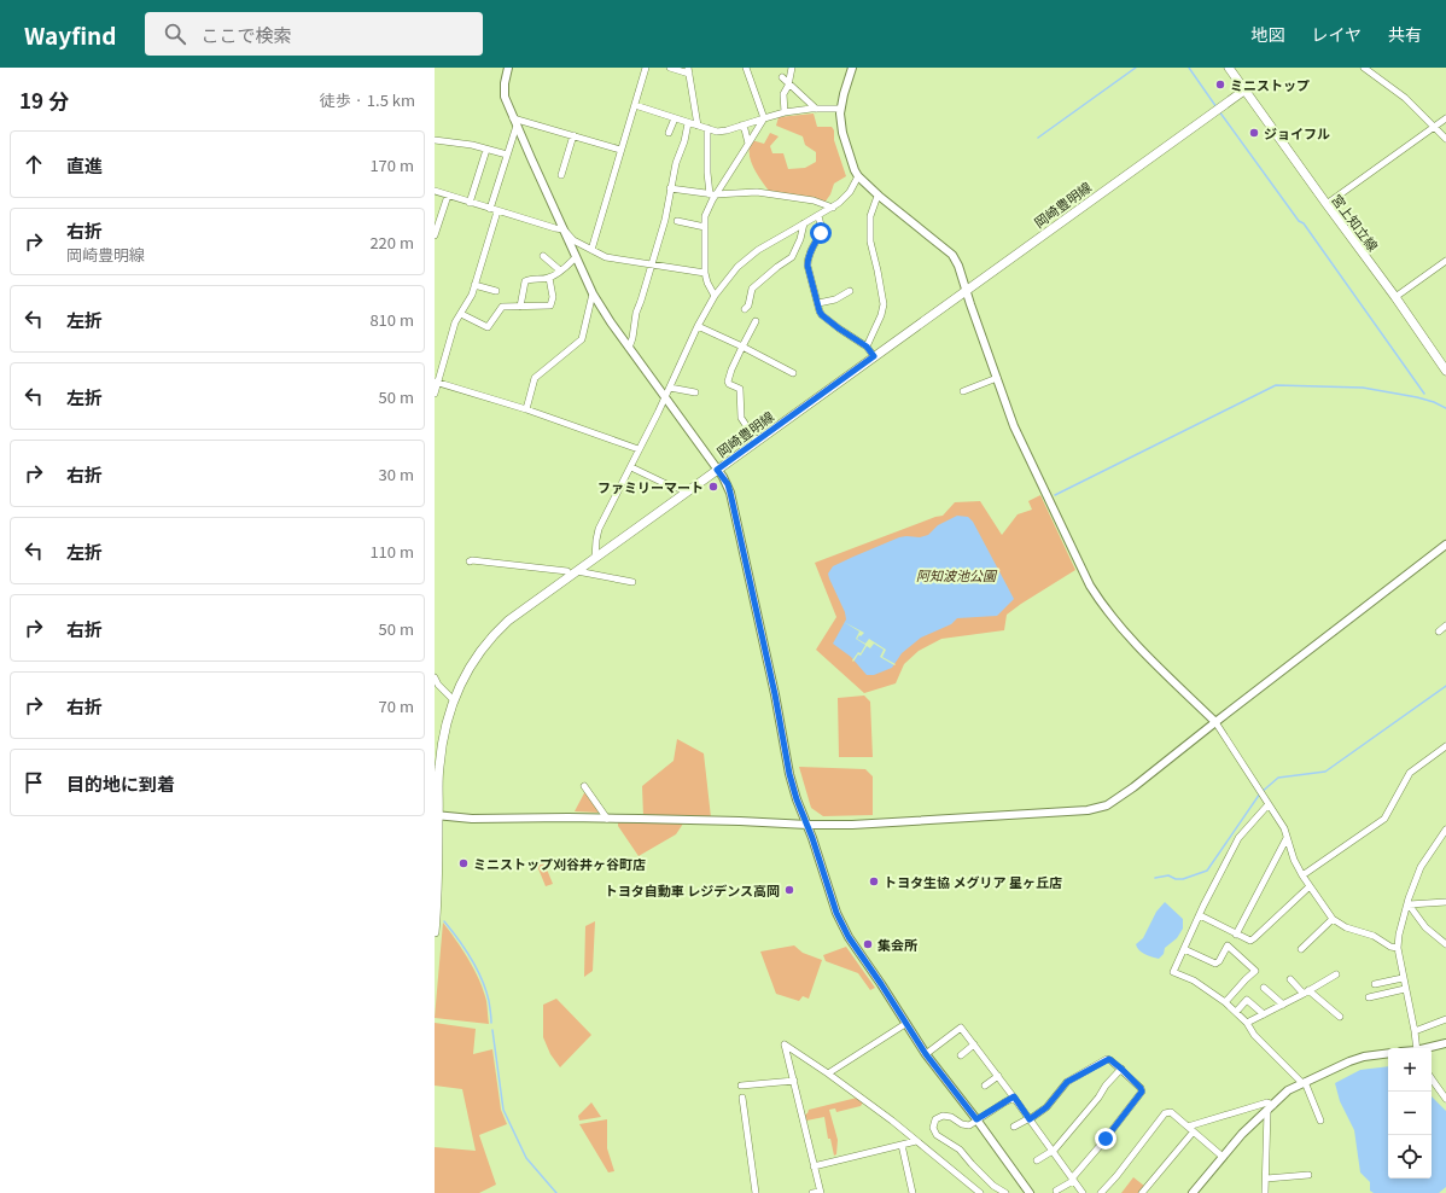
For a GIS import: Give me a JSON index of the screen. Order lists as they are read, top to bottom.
{
  "streets": {
    "main road": ["岡崎豊明線", "宮上知立線"]
  },
  "crossings": [
    ["岡崎豊明線", "宮上知立線"]
  ],
  "parks": ["阿知波池公園"],
  "places": [
    "ミニストップ",
    "ジョイフル",
    "ファミリーマート",
    "ミニストップ刈谷井ヶ谷町店",
    "トヨタ生協 メグリア 星ヶ丘店",
    "トヨタ自動車 レジデンス高岡",
    "集会所"
  ],
  "page": {
    "header": "Wayfind",
    "search": "ここで検索",
    "nav": ["地図", "レイヤ", "共有"],
    "heading": ["19 分", "徒歩 · 1.5 km"],
    "list": [
      ["直進", "170 m"],
      ["右折", "岡崎豊明線", "220 m"],
      ["左折", "810 m"],
      ["左折", "50 m"],
      ["右折", "30 m"],
      ["左折", "110 m"],
      ["右折", "50 m"],
      ["右折", "70 m"],
      "目的地に到着"
    ],
    "map_buttons": ["+", "−"]
  }
}
